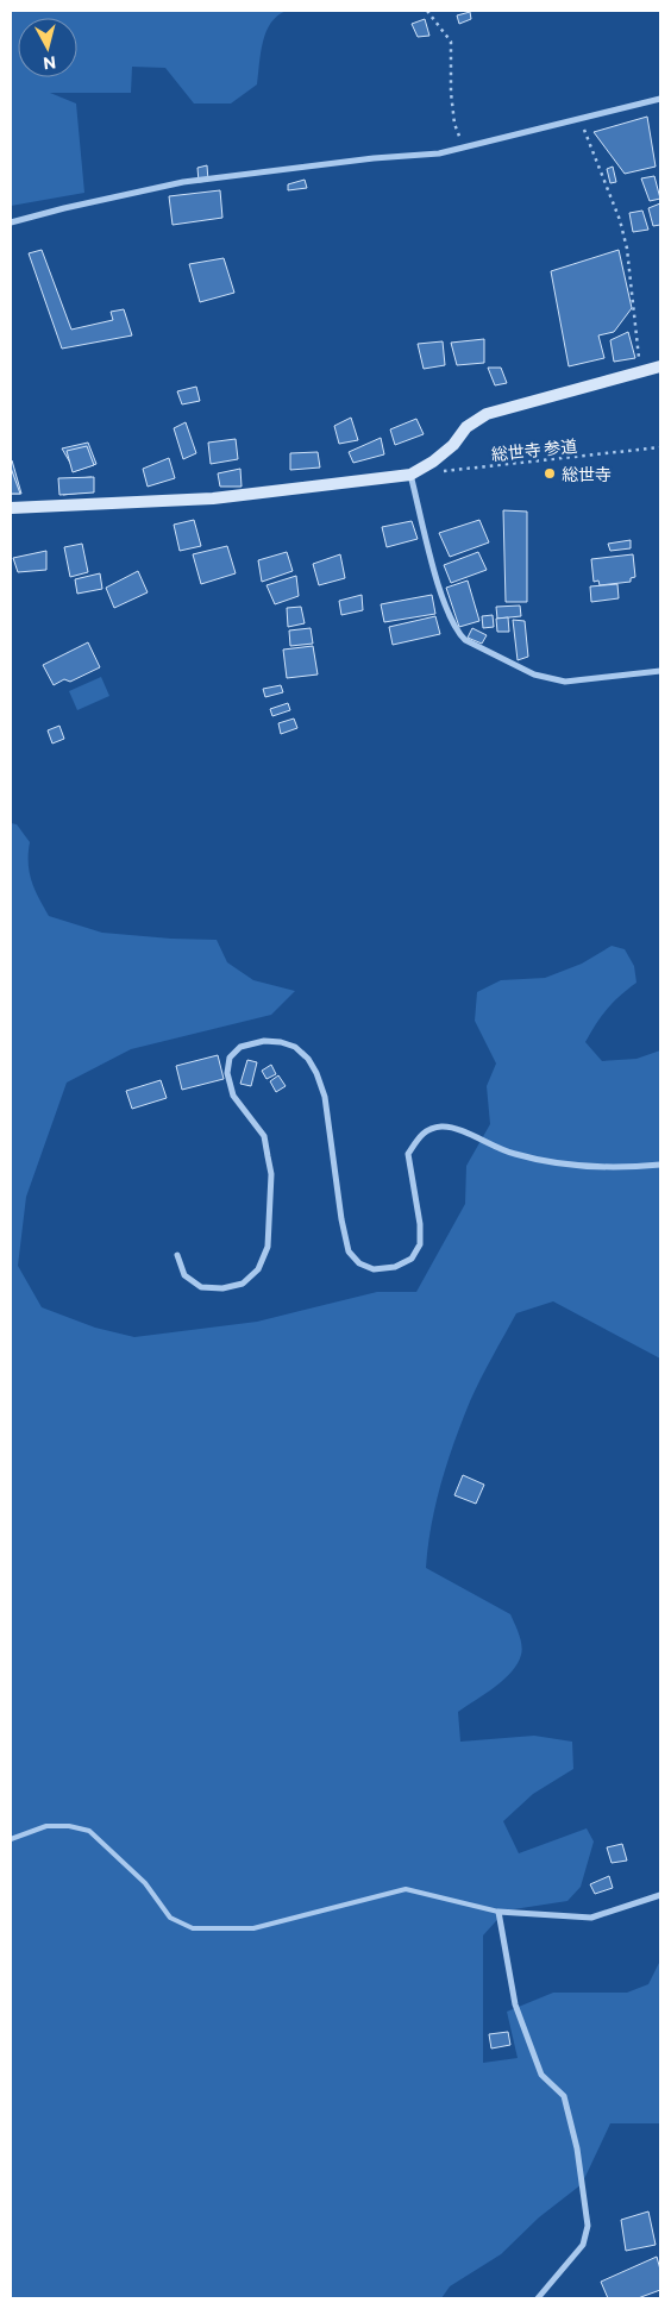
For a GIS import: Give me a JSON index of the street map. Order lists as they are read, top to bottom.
{
  "streets": {
    "path": ["総世寺 参道"]
  },
  "places": ["総世寺"],
  "north": "bottom"
}
